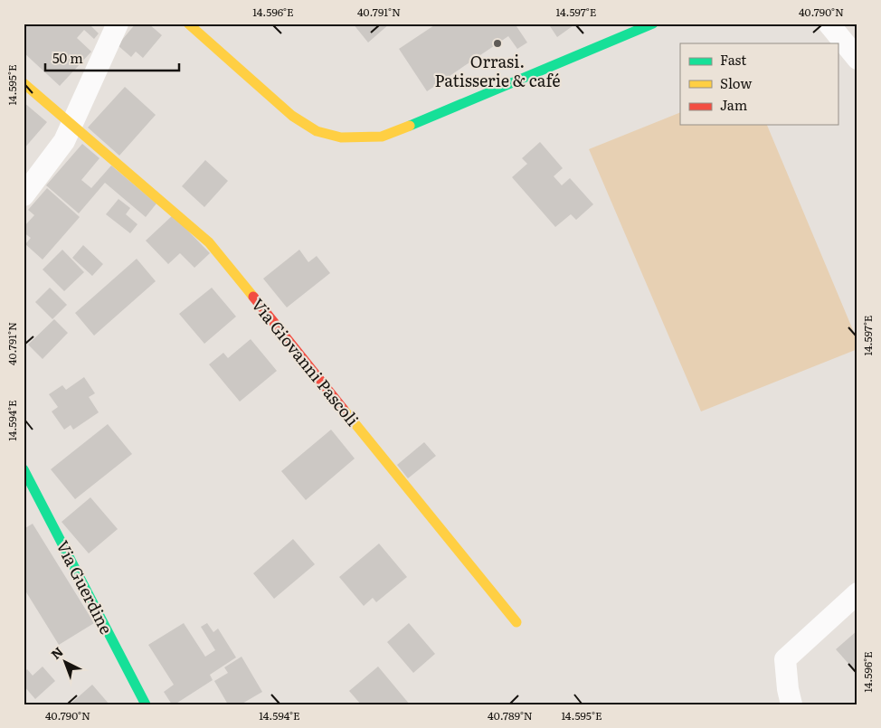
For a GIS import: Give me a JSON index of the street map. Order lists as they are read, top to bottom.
{
  "streets": {
    "street": ["Via Giovanni Pascoli", "Via Guerdine"]
  },
  "places": ["Orrasi. Patisserie & café"],
  "legend": ["Fast", "Slow", "Jam"],
  "scale_bar": "50 m",
  "north": "top left",
  "coordinates": [
    "14.596°E",
    "40.791°N",
    "14.597°E",
    "40.790°N",
    "14.595°E",
    "14.594°E",
    "40.789°N"
  ]
}
